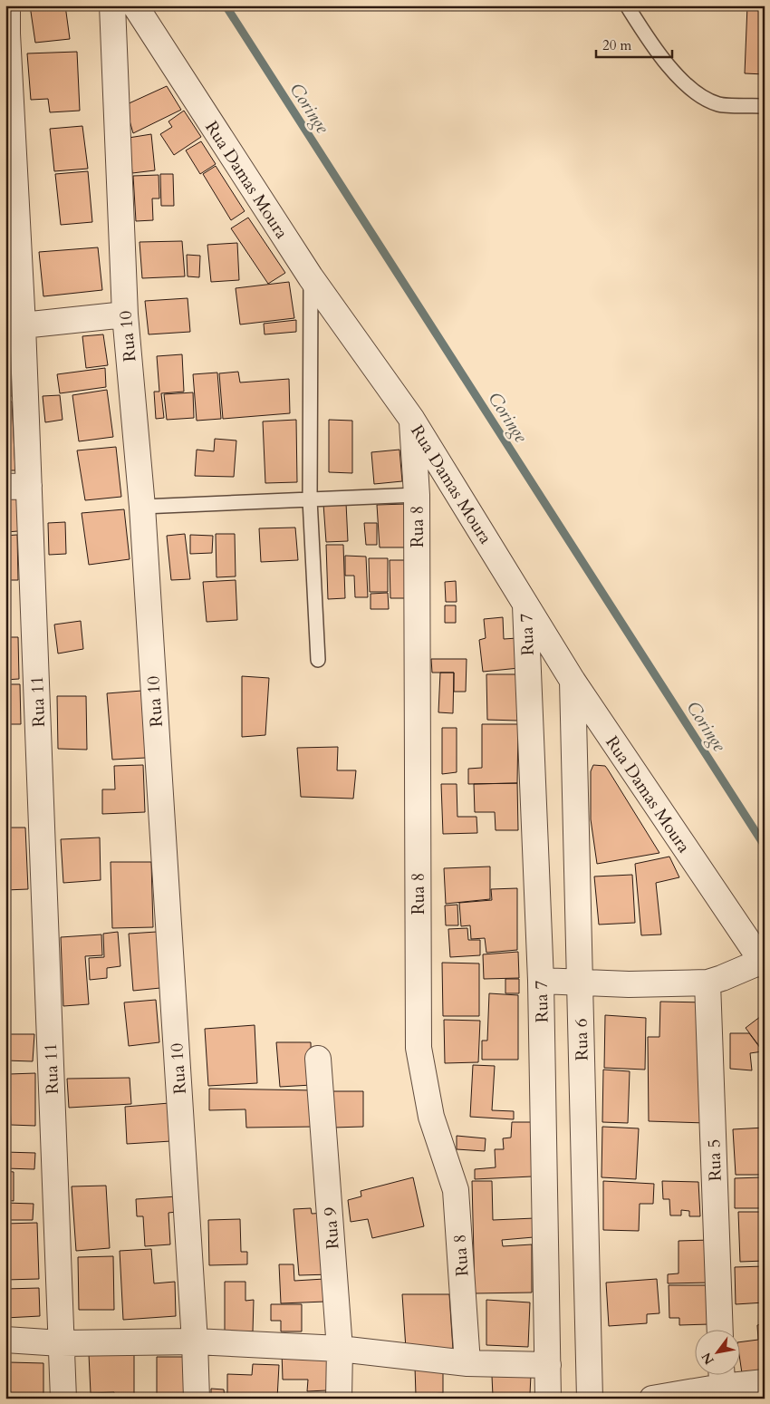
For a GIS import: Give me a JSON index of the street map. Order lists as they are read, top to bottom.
{
  "streets": {
    "street": [
      "Rua Damas Moura",
      "Rua 10",
      "Rua 8",
      "Rua 7",
      "Rua 11",
      "Rua 6",
      "Rua 5",
      "Rua 9"
    ]
  },
  "crossings": [
    ["Rua Damas Moura", "Rua 8"],
    ["Rua Damas Moura", "Rua 7"],
    ["Rua Damas Moura", "Rua 6"]
  ],
  "water": ["Coringe"],
  "scale_bar": "20 m",
  "north": "bottom left"
}
